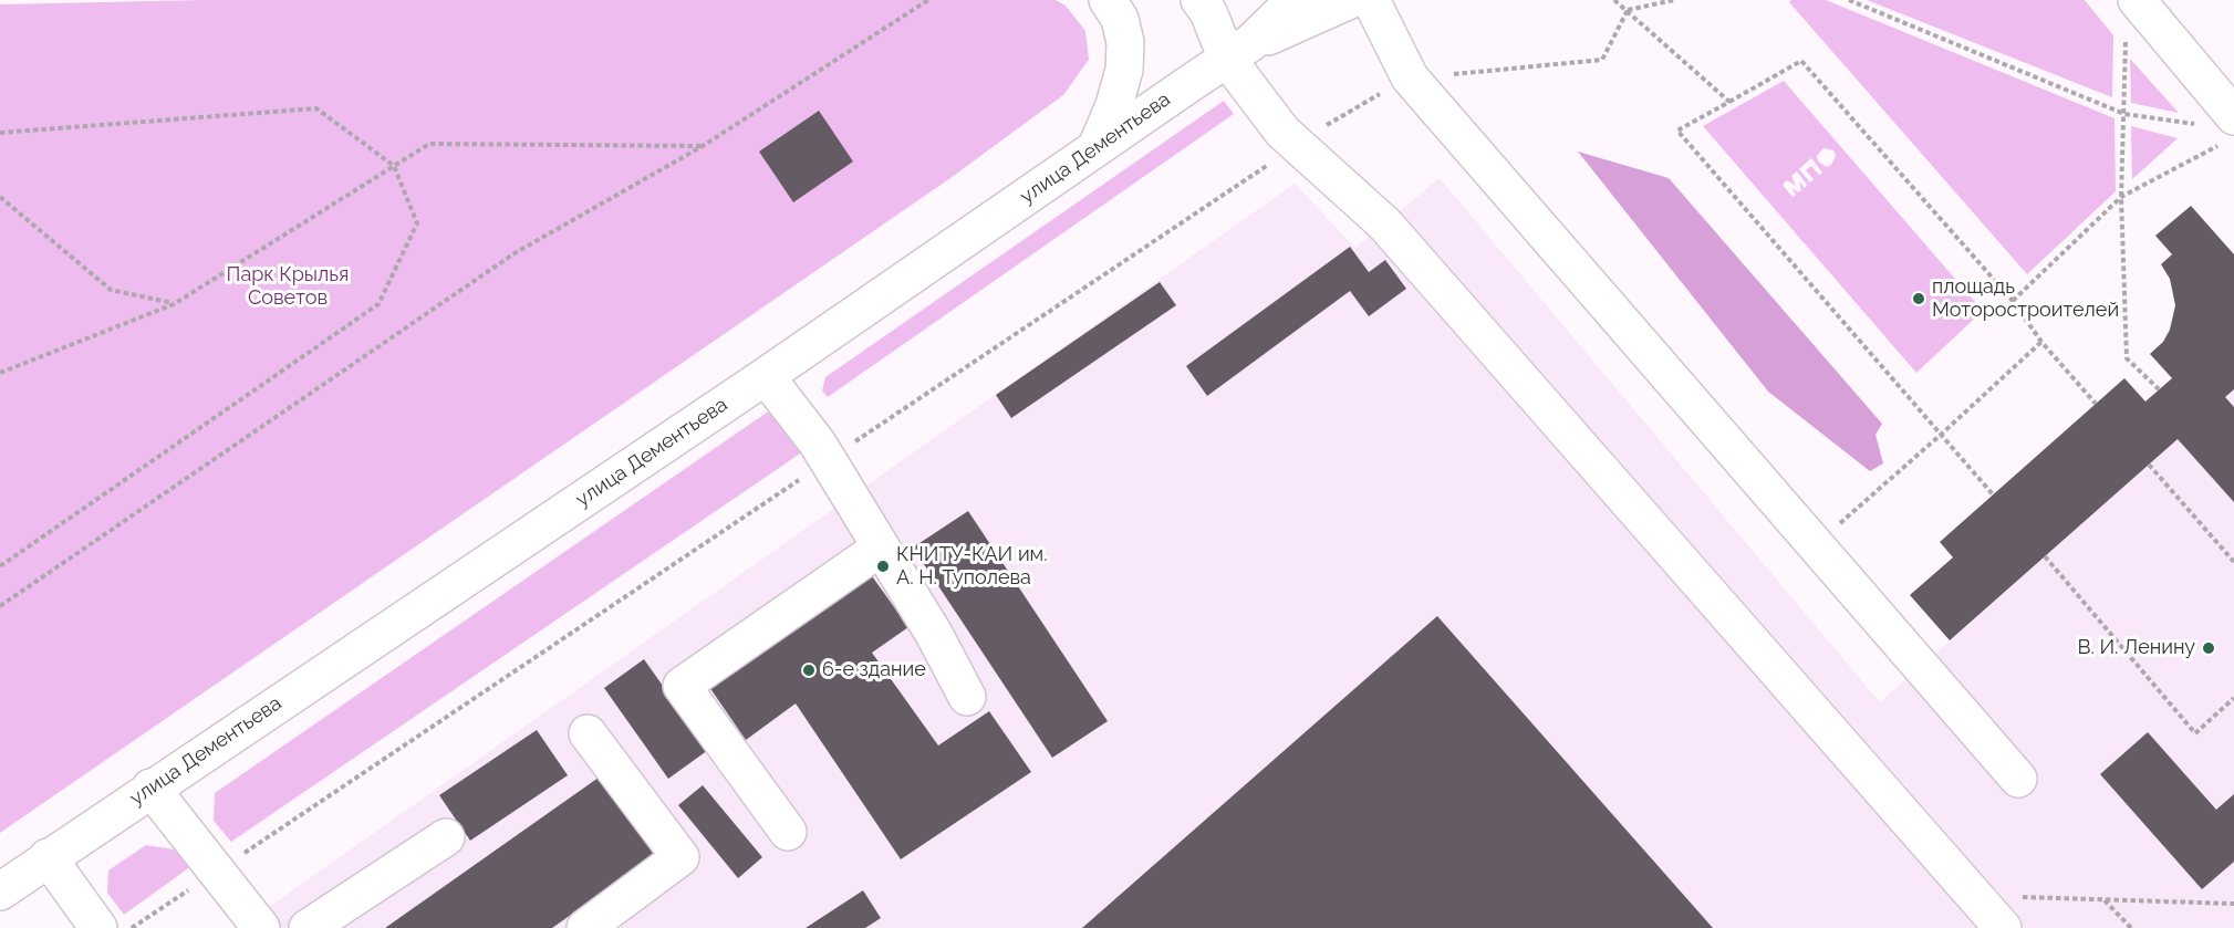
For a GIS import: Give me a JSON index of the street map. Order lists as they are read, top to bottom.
{
  "streets": {
    "main road": ["улица Дементьева"]
  },
  "parks": ["Парк Крылья Советов"],
  "places": [
    "площадь Моторостроителей",
    "КНИТУ-КАИ им. А. Н. Туполева",
    "В. И. Ленину",
    "6-е здание"
  ]
}
